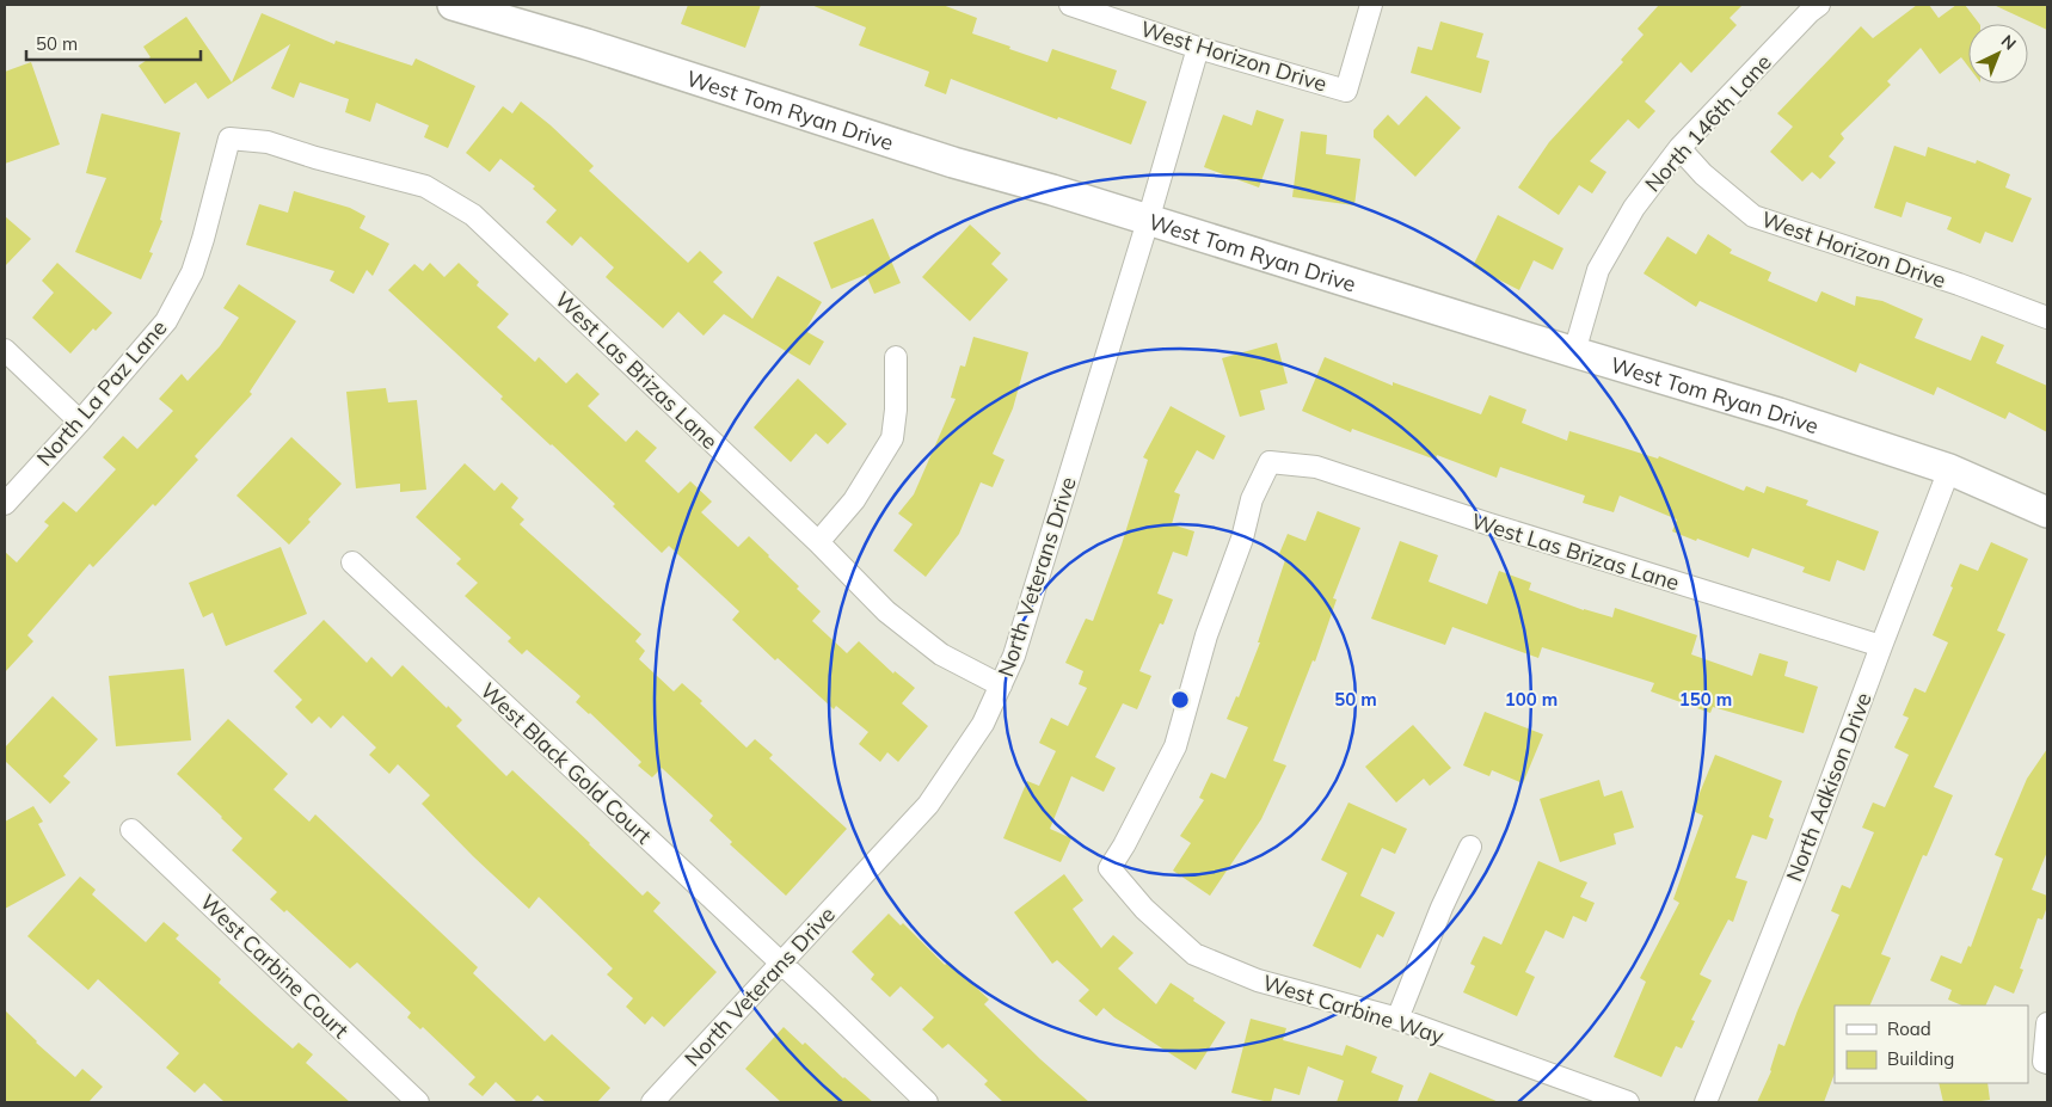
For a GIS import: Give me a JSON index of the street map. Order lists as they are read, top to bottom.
{
  "streets": {
    "street": [
      "West Horizon Drive",
      "West Tom Ryan Drive",
      "North 146th Lane",
      "West Las Brizas Lane",
      "North La Paz Lane",
      "North Veterans Drive",
      "West Black Gold Court",
      "North Adkison Drive",
      "West Carbine Court",
      "West Carbine Way"
    ]
  },
  "crossings": [
    ["West Horizon Drive", "North 146th Lane"],
    ["West Horizon Drive", "North Veterans Drive"],
    ["West Tom Ryan Drive", "North 146th Lane"],
    ["West Tom Ryan Drive", "North Veterans Drive"],
    ["West Tom Ryan Drive", "North Adkison Drive"],
    ["West Las Brizas Lane", "North La Paz Lane"],
    ["West Las Brizas Lane", "North Veterans Drive"],
    ["West Las Brizas Lane", "North Adkison Drive"],
    ["West Las Brizas Lane", "West Carbine Way"],
    ["North Veterans Drive", "West Black Gold Court"]
  ],
  "legend": ["Road", "Building"],
  "scale_bar": "50 m",
  "north": "top right",
  "rings": ["50 m", "100 m", "150 m"]
}
